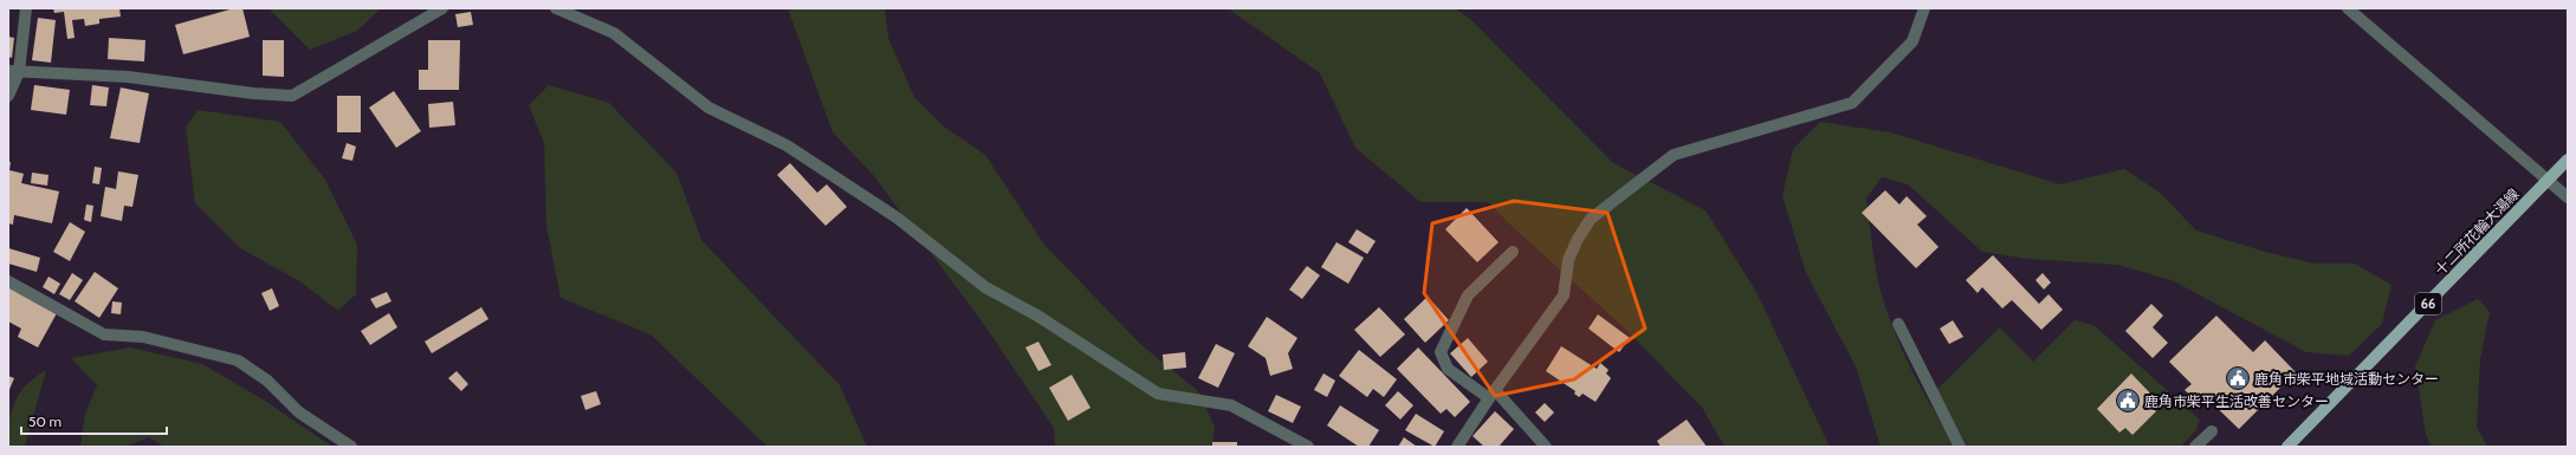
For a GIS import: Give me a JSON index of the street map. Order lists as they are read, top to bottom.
{
  "streets": {
    "main road": ["十二所花輪大湯線", "66"]
  },
  "places": {
    "public building": ["鹿角市柴平地域活動センター", "鹿角市柴平生活改善センター"]
  },
  "scale_bar": "50 m"
}
